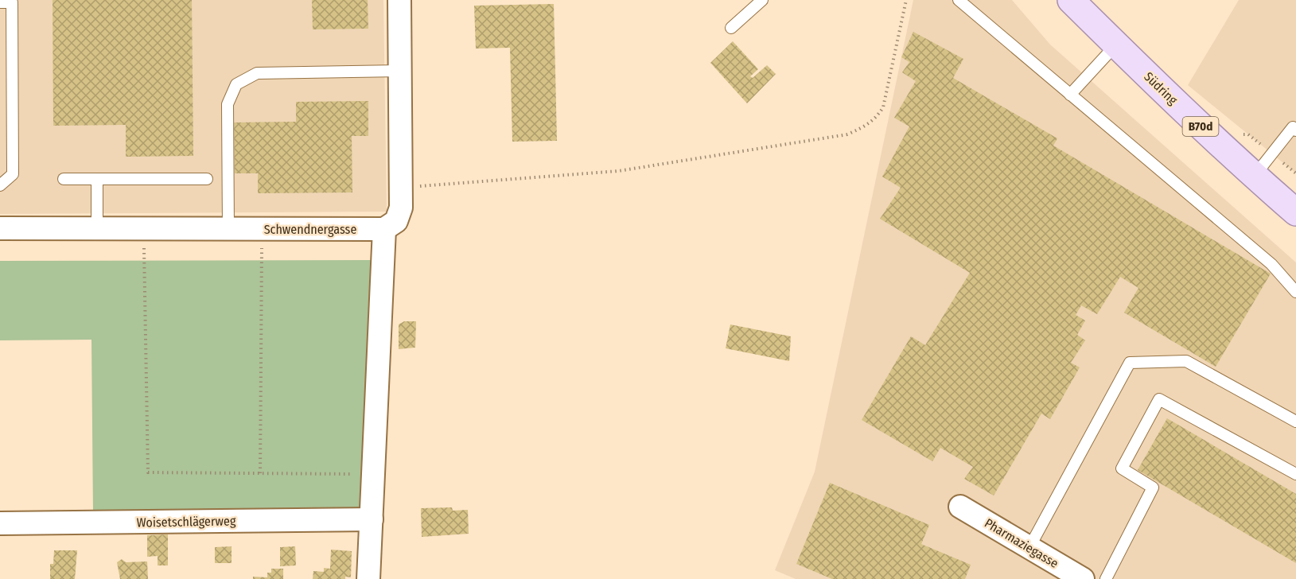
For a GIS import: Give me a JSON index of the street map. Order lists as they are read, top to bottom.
{
  "streets": {
    "main road": ["Südring", "B70d"],
    "street": ["Schwendnergasse", "Woisetschlägerweg", "Pharmaziegasse"]
  }
}
